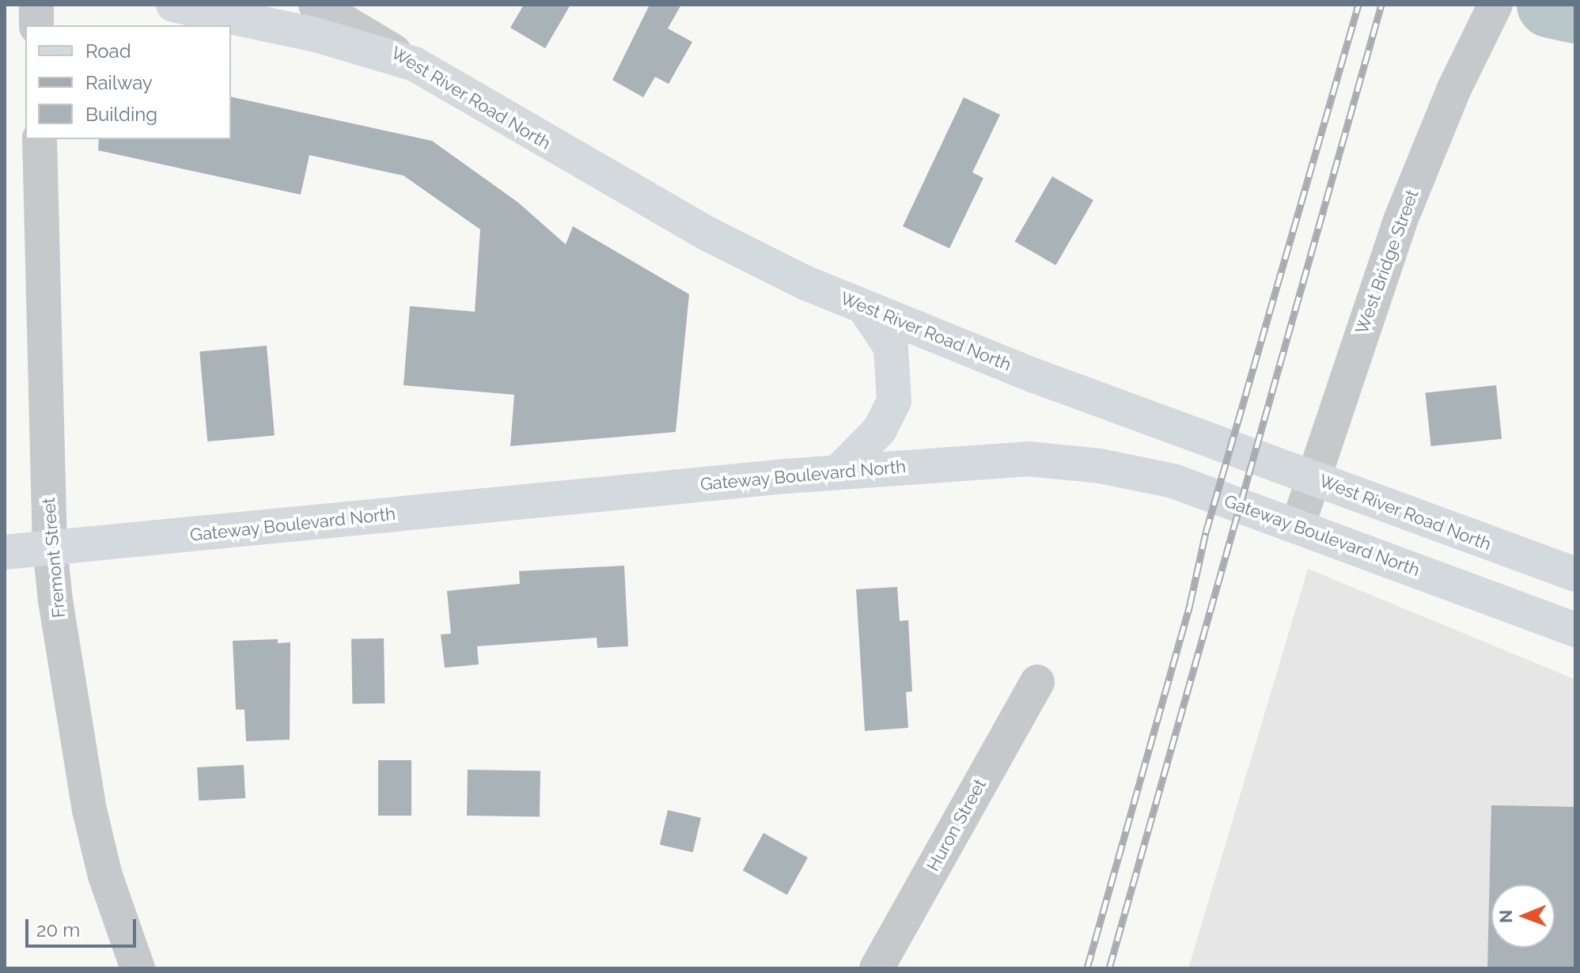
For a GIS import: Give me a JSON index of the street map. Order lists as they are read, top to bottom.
{
  "streets": {
    "main road": ["West River Road North", "Gateway Boulevard North"],
    "street": ["West Bridge Street", "Fremont Street", "Huron Street"]
  },
  "crossings": [
    ["West River Road North", "West Bridge Street"],
    ["West Bridge Street", "Gateway Boulevard North"],
    ["Gateway Boulevard North", "Fremont Street"]
  ],
  "legend": ["Road", "Railway", "Building"],
  "scale_bar": "20 m",
  "north": "left"
}
